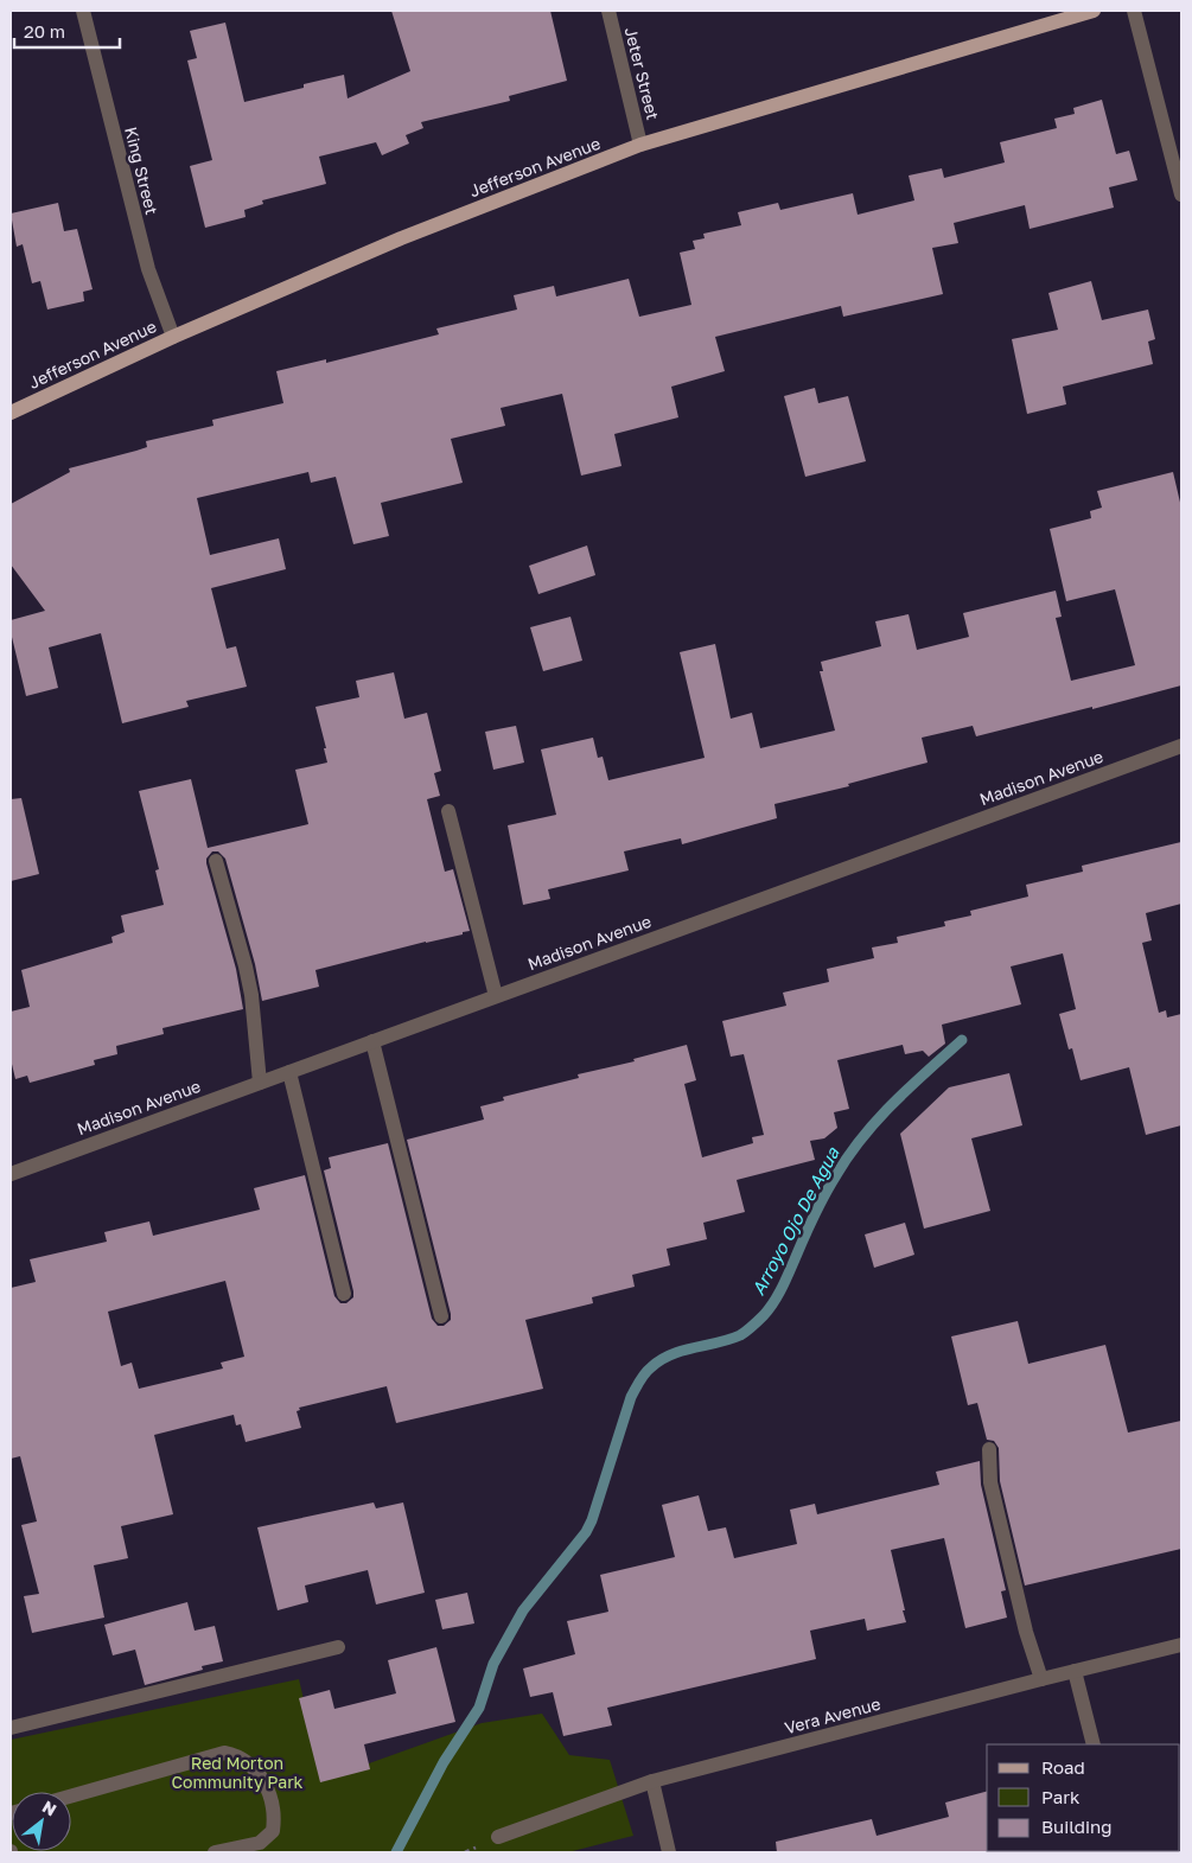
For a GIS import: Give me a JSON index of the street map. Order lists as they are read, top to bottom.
{
  "streets": {
    "main road": ["Jefferson Avenue"],
    "street": [
      "Jeter Street",
      "King Street",
      "Madison Avenue",
      "Vera Avenue"
    ]
  },
  "crossings": [
    ["Jeter Street", "Jefferson Avenue"],
    ["Jefferson Avenue", "King Street"]
  ],
  "water": ["Arroyo Ojo De Agua"],
  "parks": ["Red Morton Community Park"],
  "legend": ["Road", "Park", "Building"],
  "scale_bar": "20 m",
  "north": "top right"
}
